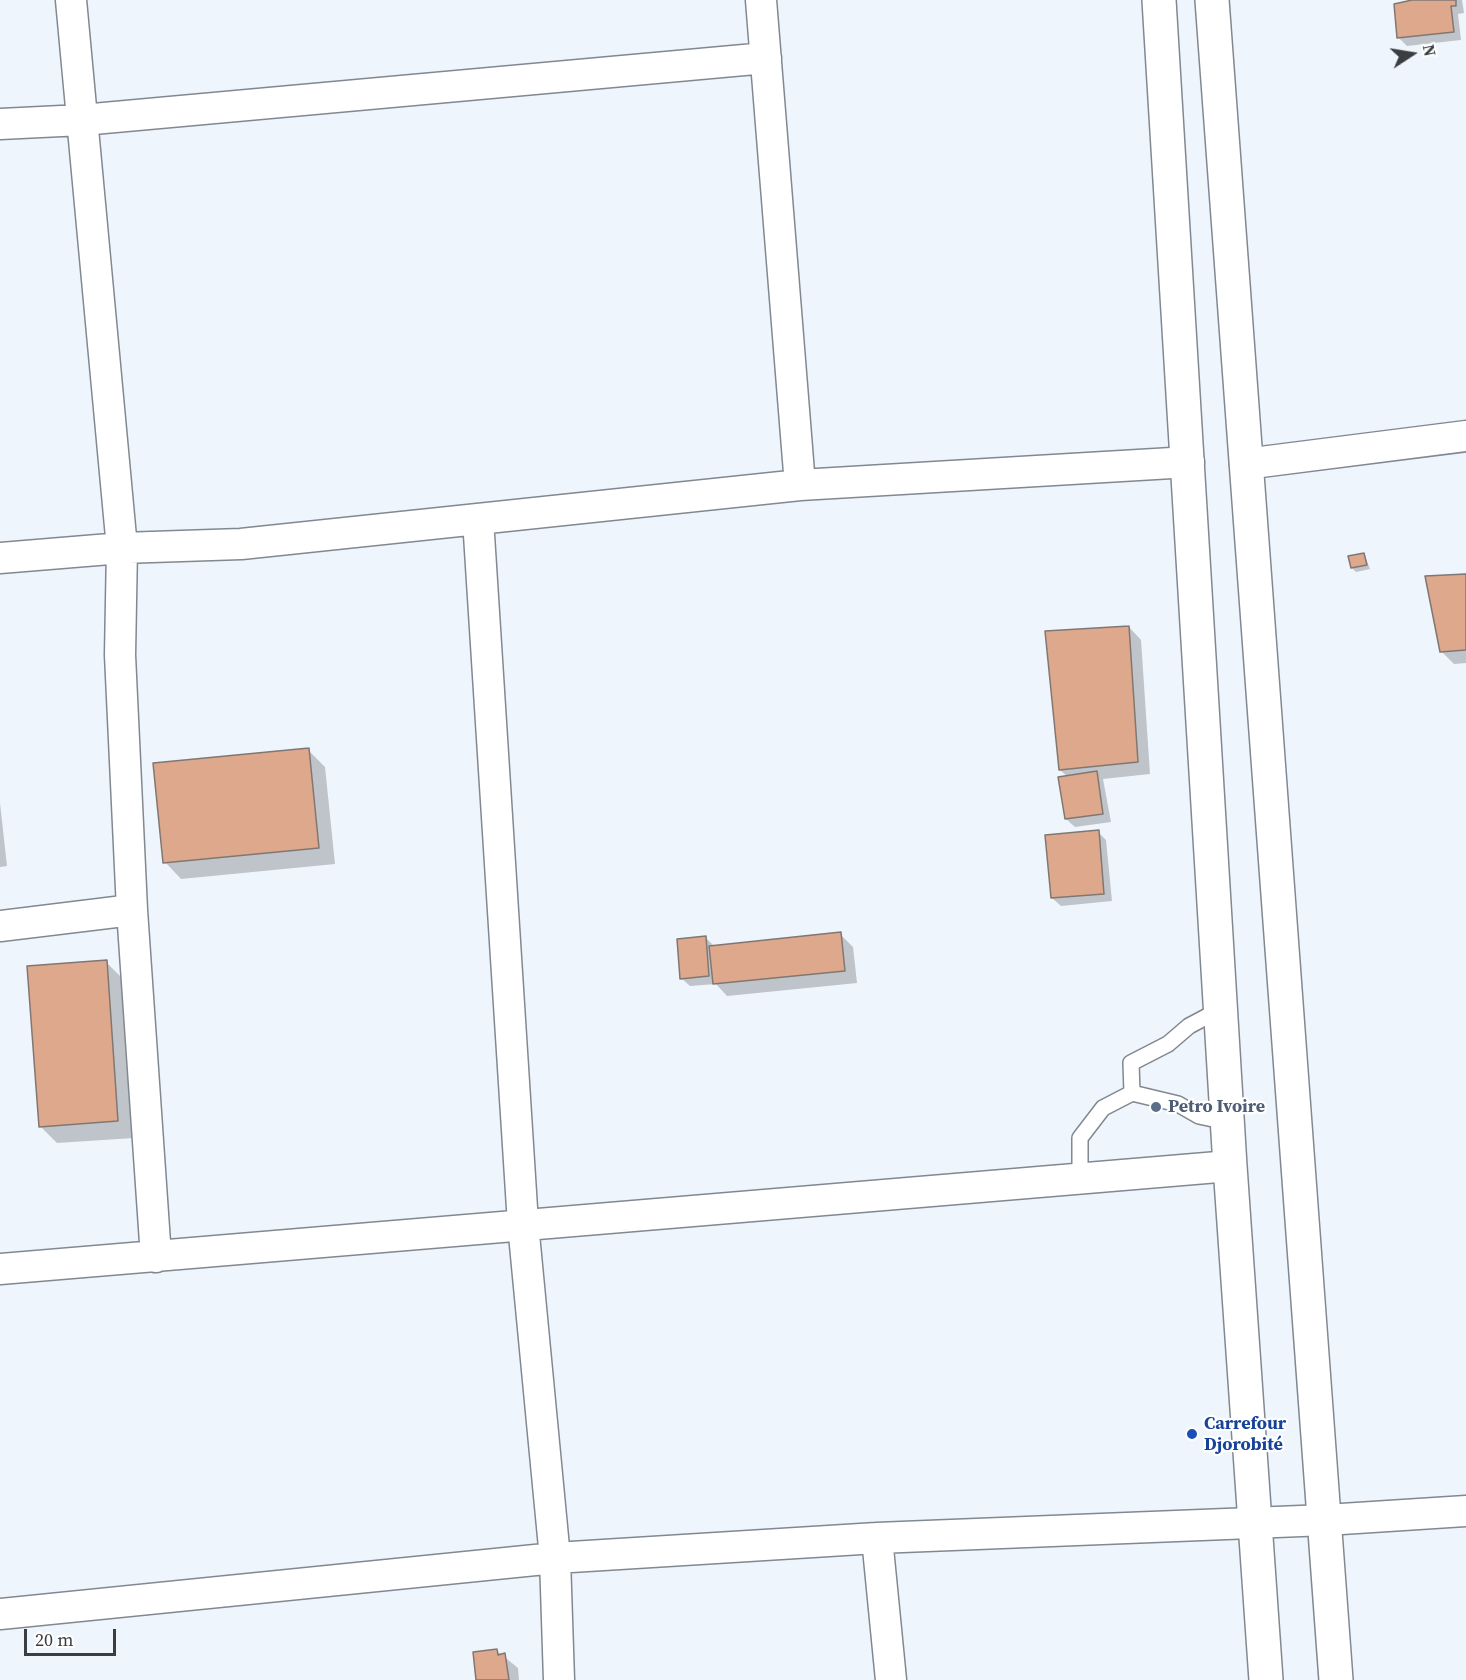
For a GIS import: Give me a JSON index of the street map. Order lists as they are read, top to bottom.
{
  "places": ["Petro Ivoire", "Carrefour Djorobité"],
  "scale_bar": "20 m",
  "north": "right"
}
